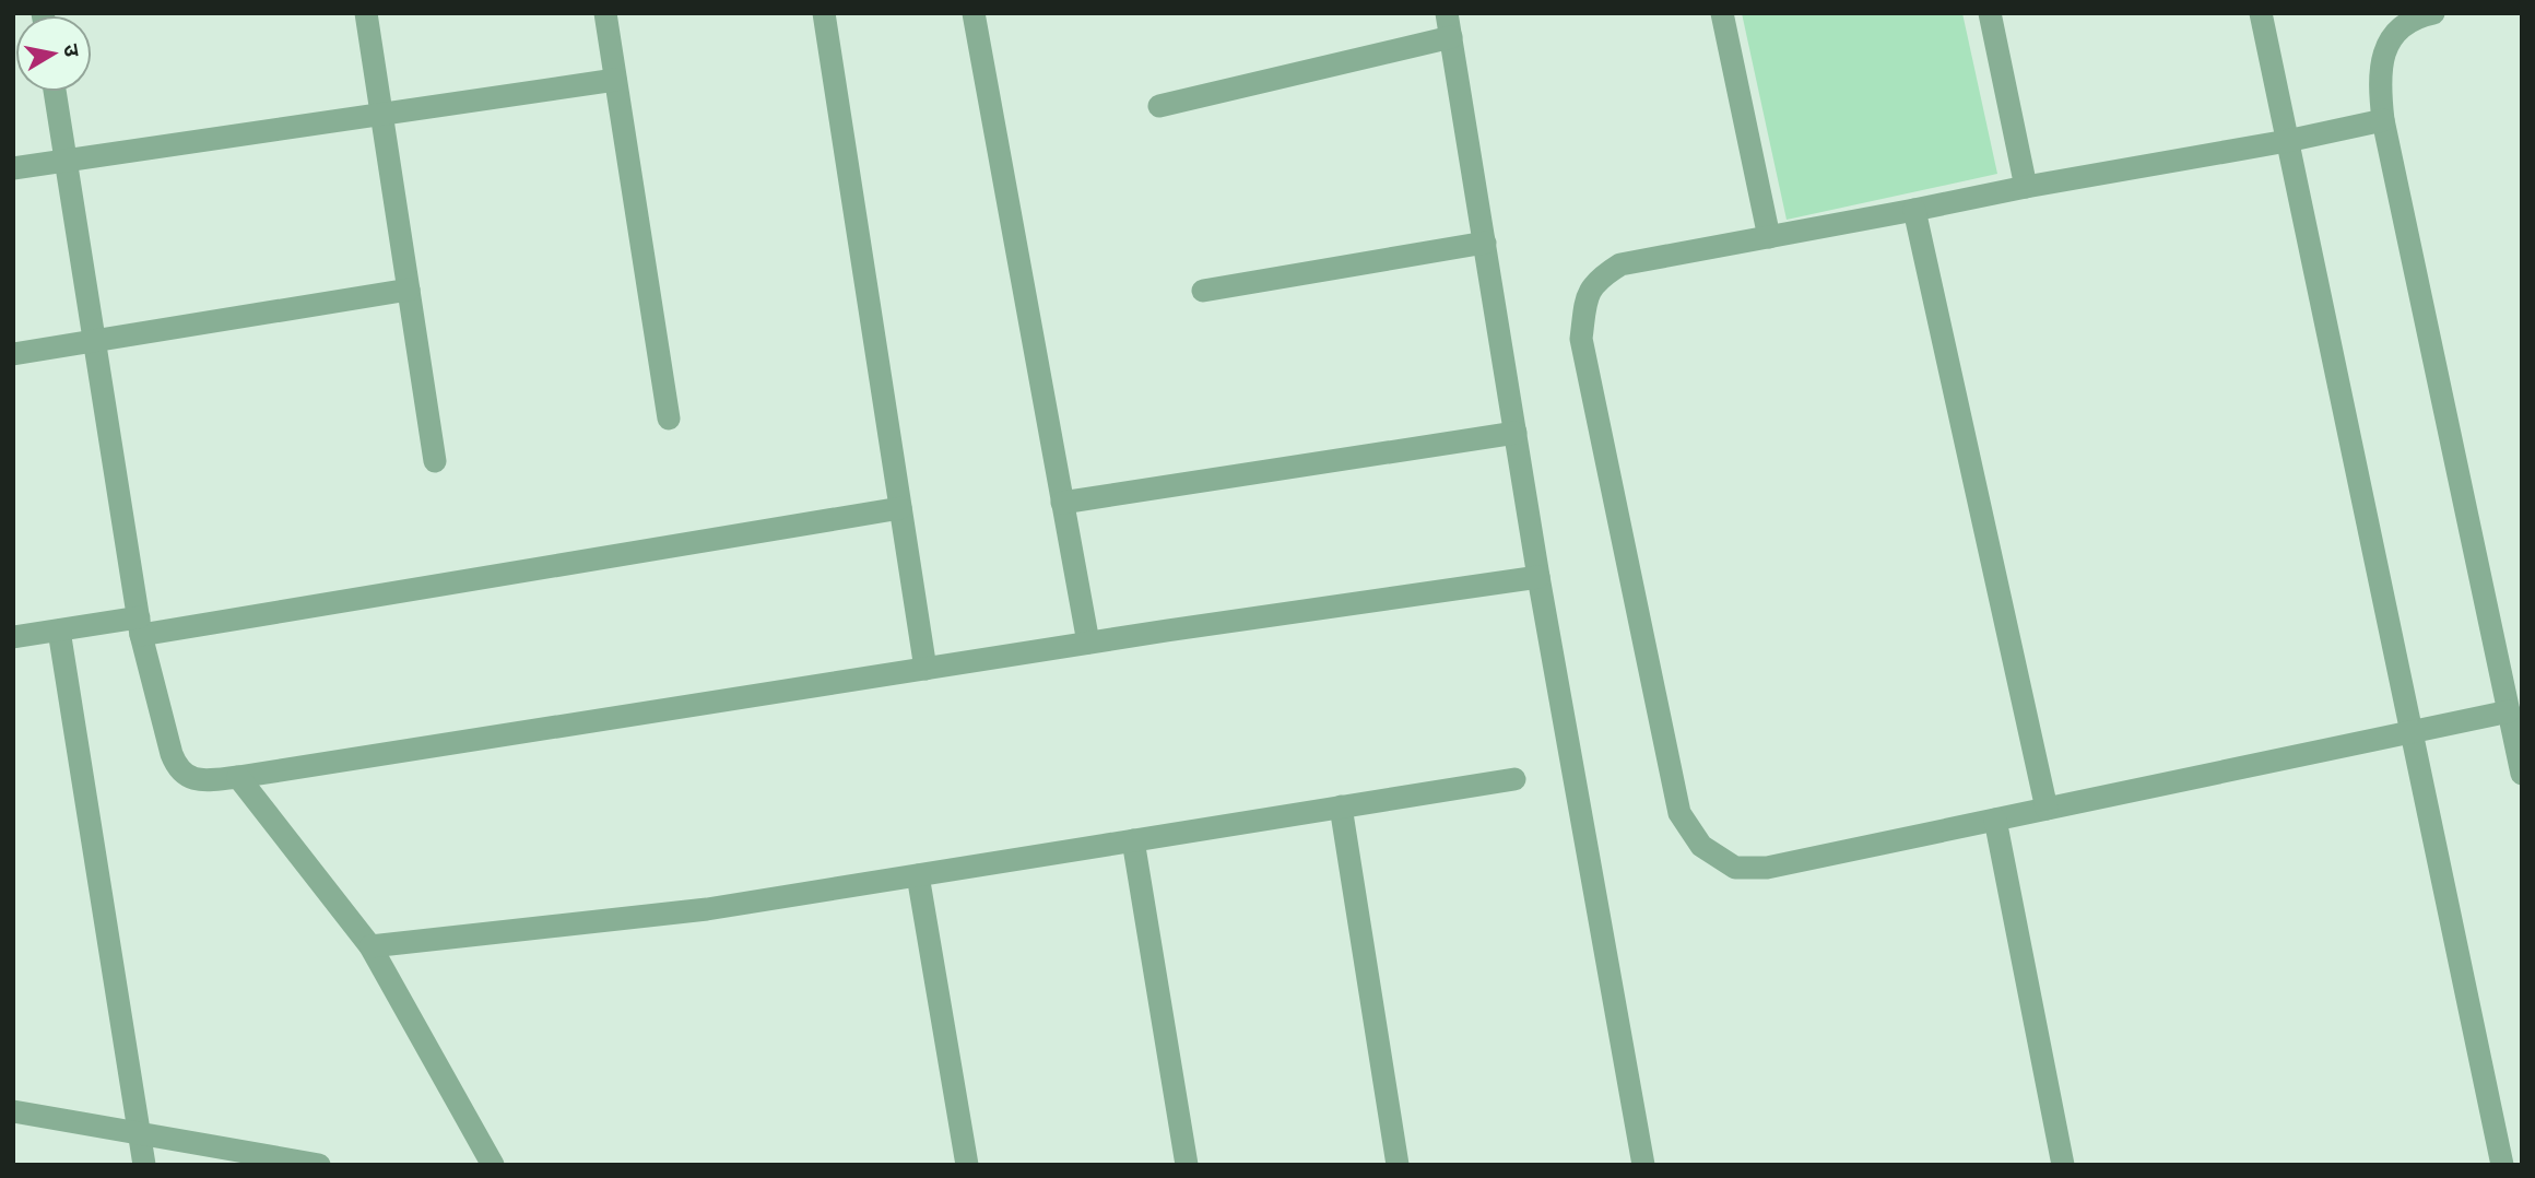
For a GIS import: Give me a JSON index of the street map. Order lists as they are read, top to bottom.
{
  "north": "right"
}
